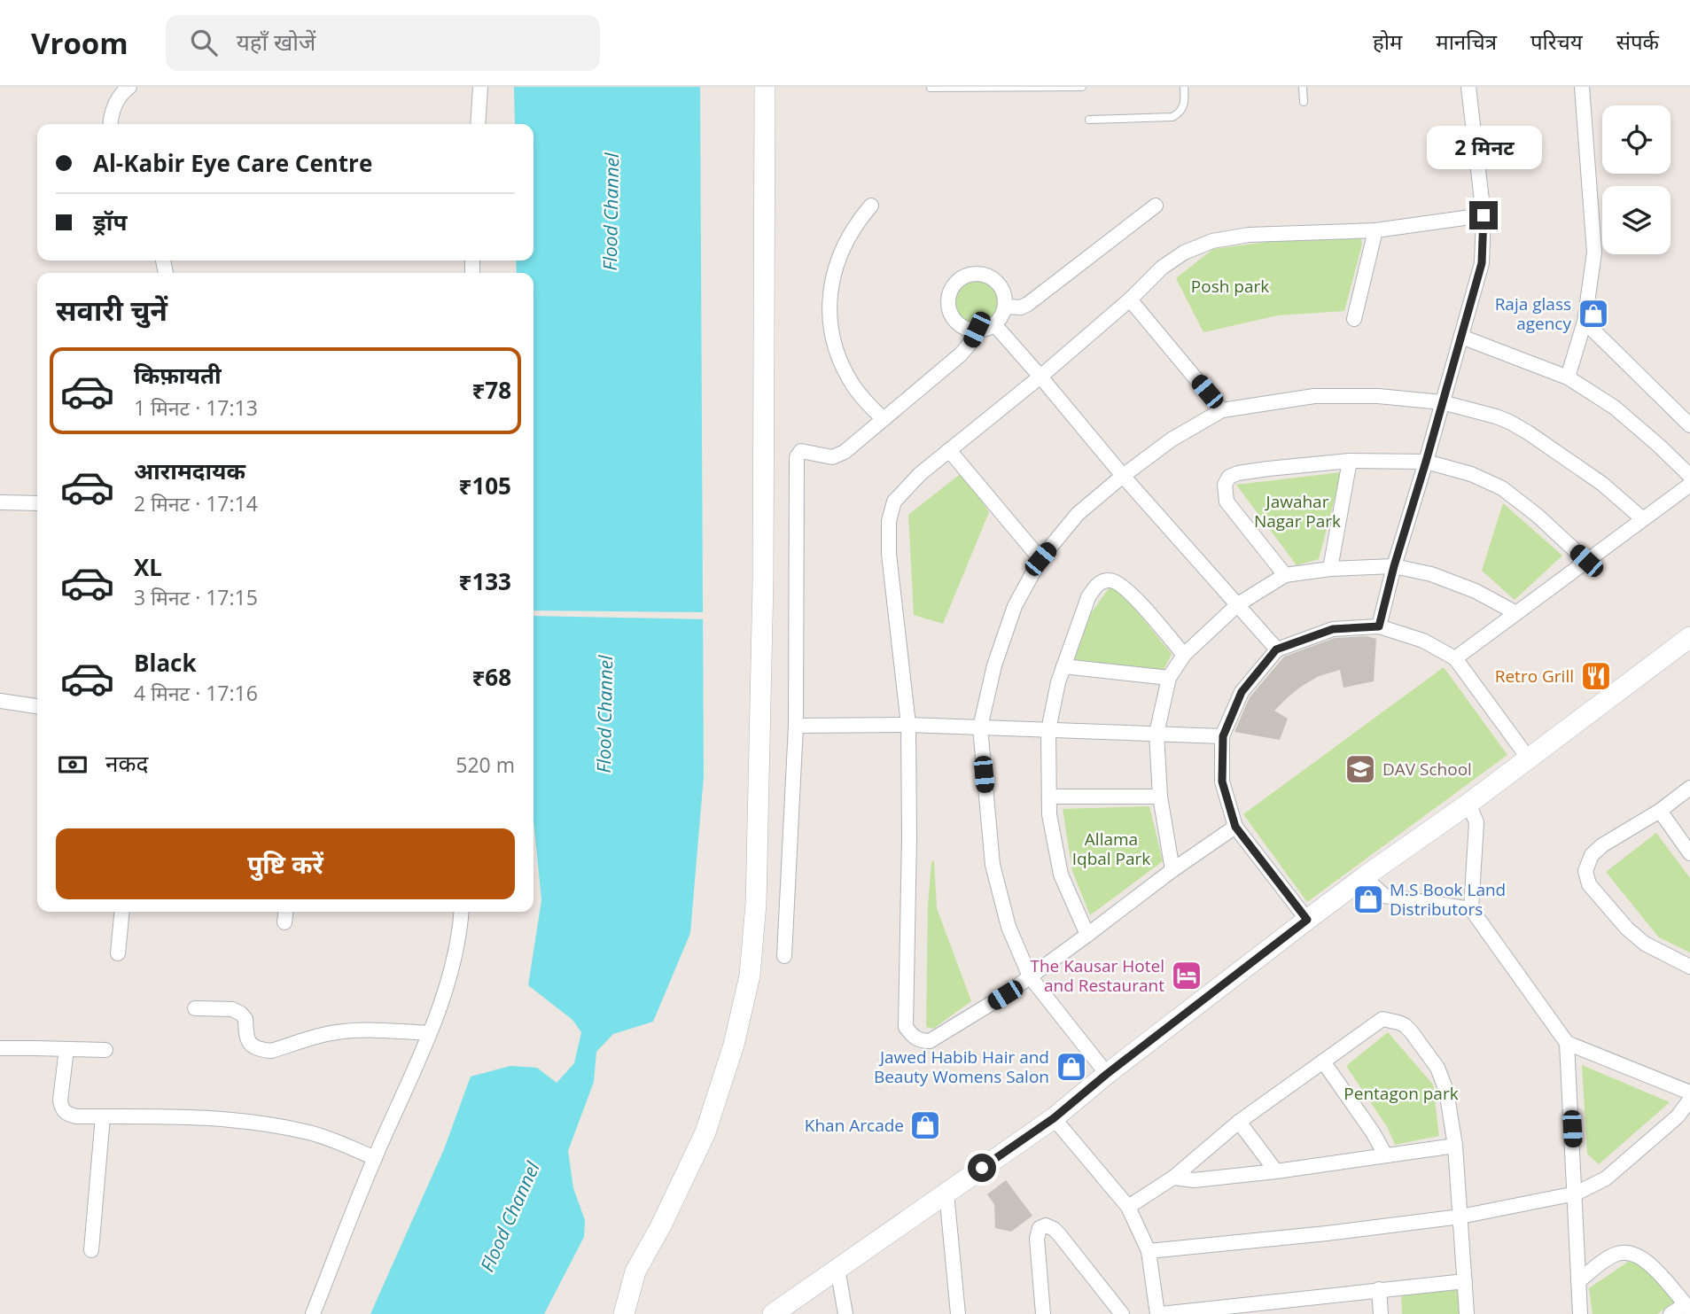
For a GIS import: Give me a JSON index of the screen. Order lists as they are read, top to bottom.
{
  "water": ["Flood Channel"],
  "parks": [
    "Posh park",
    "Jawahar Nagar Park",
    "Allama Iqbal Park",
    "Pentagon park"
  ],
  "places": {
    "shop": [
      "Raja glass agency",
      "M.S Book Land Distributors",
      "Jawed Habib Hair and Beauty Womens Salon",
      "Khan Arcade"
    ],
    "restaurant": ["Retro Grill"],
    "school or university": ["DAV School"],
    "hotel": ["The Kausar Hotel and Restaurant"]
  },
  "page": {
    "header": "Vroom",
    "search": "यहाँ खोजें",
    "nav": [
      "होम",
      "मानचित्र",
      "परिचय",
      "संपर्क"
    ],
    "banner": ["Al-Kabir Eye Care Centre", "ड्रॉप"],
    "bubble": "2 मिनट",
    "heading": "सवारी चुनें",
    "list": [
      {
        "name": "किफ़ायती",
        "note": "1 मिनट · 17:13",
        "value": "₹78"
      },
      {
        "name": "आरामदायक",
        "note": "2 मिनट · 17:14",
        "value": "₹105"
      },
      {
        "name": "XL",
        "note": "3 मिनट · 17:15",
        "value": "₹133"
      },
      {
        "name": "Black",
        "note": "4 मिनट · 17:16",
        "value": "₹68"
      }
    ],
    "pay": ["नकद", "520 m"],
    "buttons": "पुष्टि करें"
  }
}
